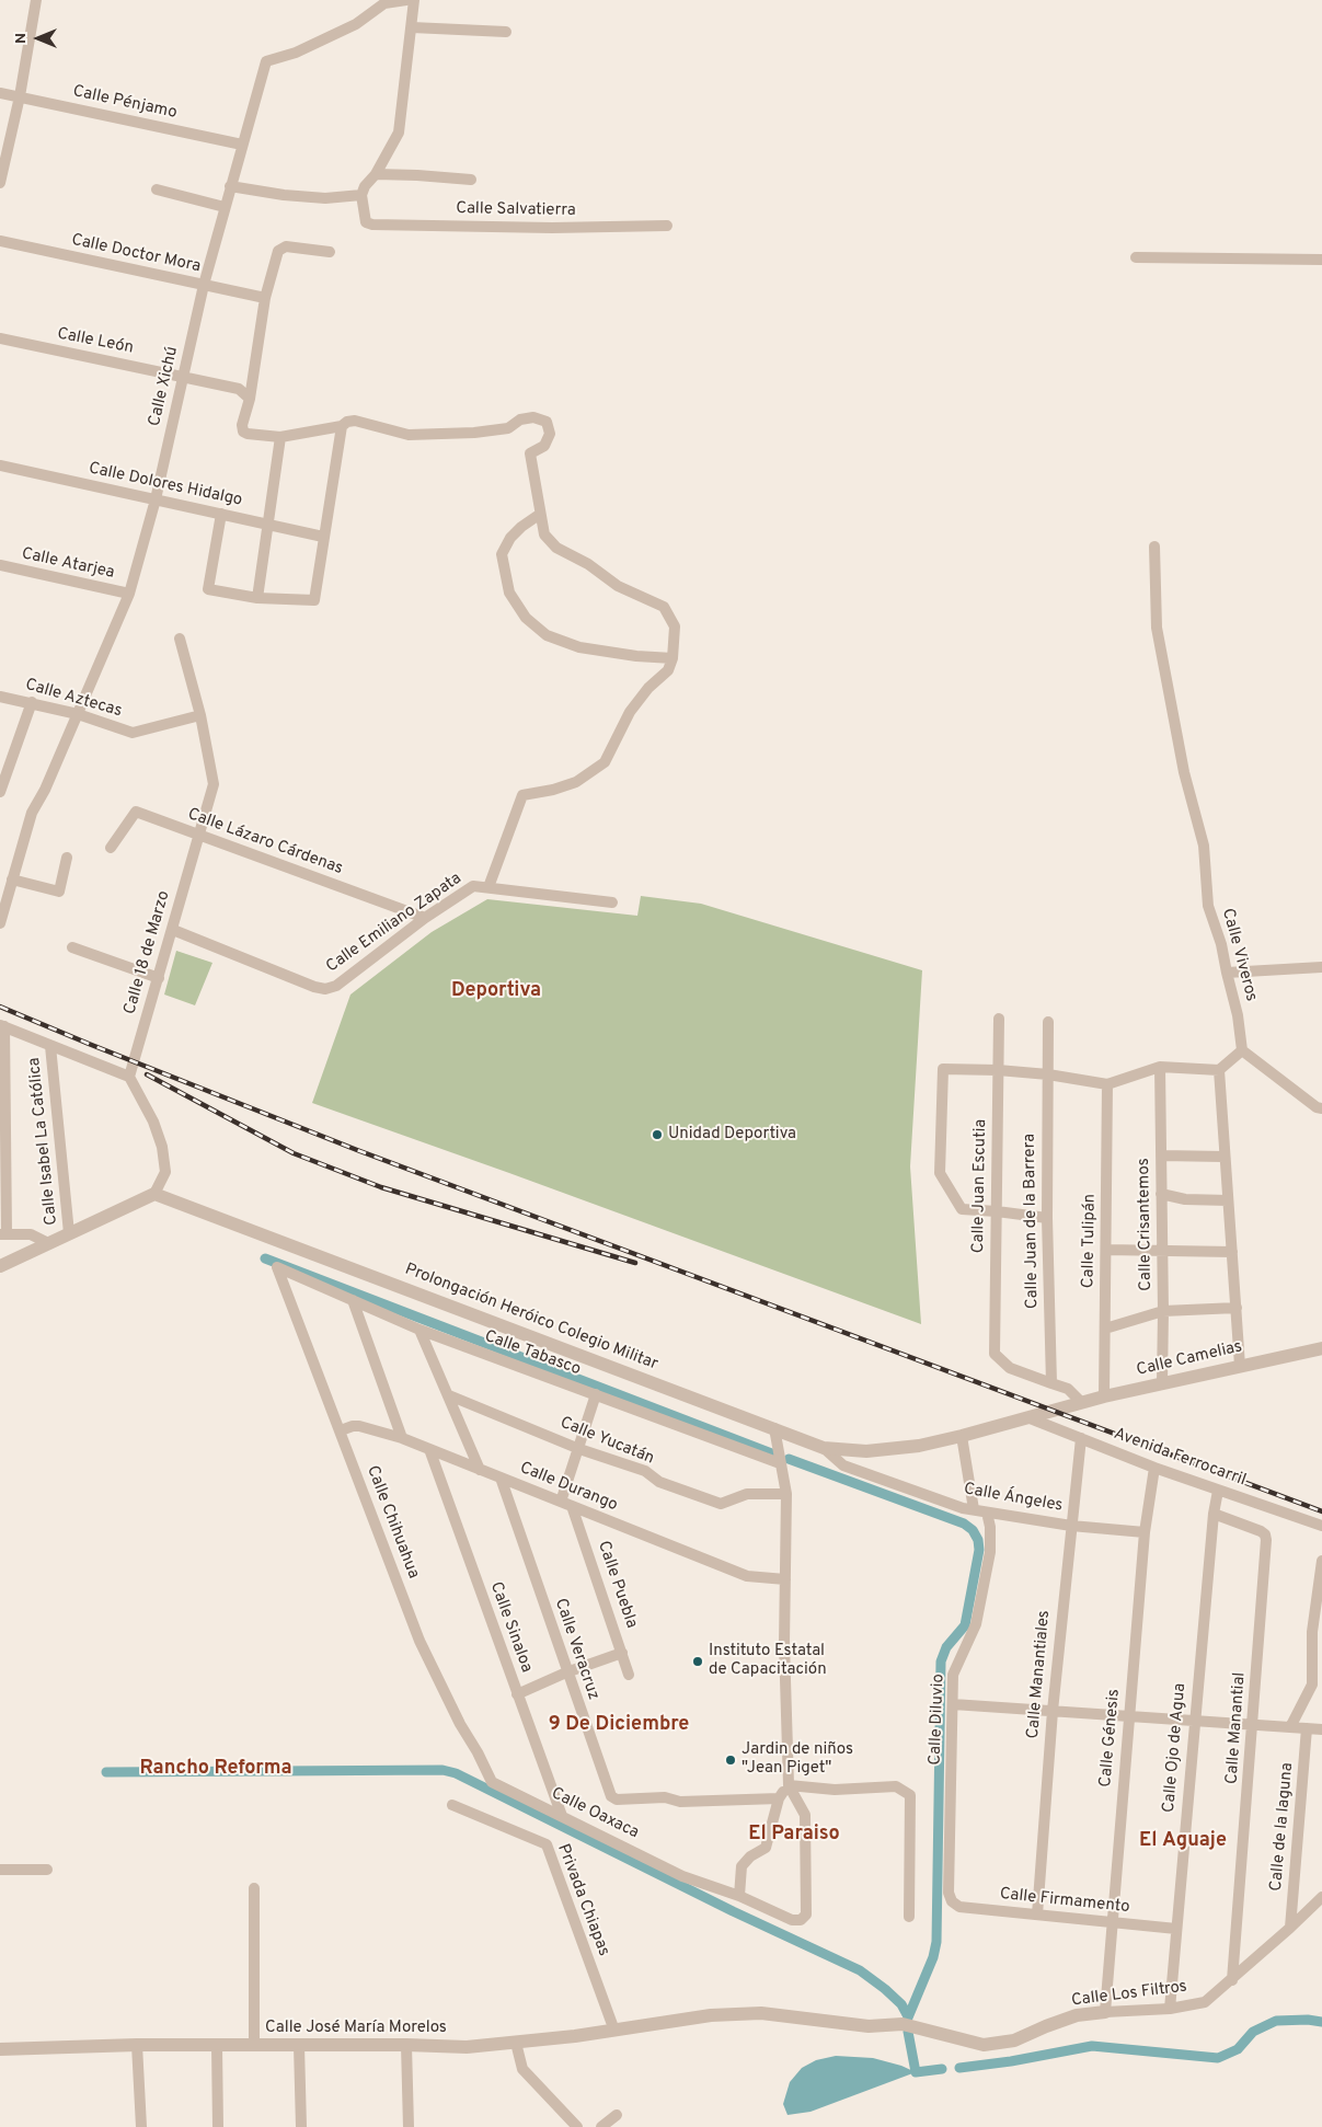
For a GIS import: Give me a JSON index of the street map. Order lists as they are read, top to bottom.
{
  "streets": {
    "street": [
      "Calle Pénjamo",
      "Calle Salvatierra",
      "Calle Doctor Mora",
      "Calle León",
      "Calle Xichú",
      "Calle Dolores Hidalgo",
      "Calle Atarjea",
      "Calle Aztecas",
      "Calle Lázaro Cárdenas",
      "Calle Emiliano Zapata",
      "Calle 18 de Marzo",
      "Calle Viveros",
      "Calle Isabel La Católica",
      "Calle Juan Escutia",
      "Calle Juan de la Barrera",
      "Calle Crisantemos",
      "Calle Tulipán",
      "Prolongación Heróico Colegio Militar",
      "Calle Tabasco",
      "Calle Camelias",
      "Calle Yucatán",
      "Avenida Ferrocarril",
      "Calle Durango",
      "Calle Ángeles",
      "Calle Chihuahua",
      "Calle Puebla",
      "Calle Sinaloa",
      "Calle Veracruz",
      "Calle Manantiales",
      "Calle Diluvio",
      "Calle Manantial",
      "Calle Génesis",
      "Calle Ojo de Agua",
      "Calle Oaxaca",
      "Calle de la laguna",
      "Privada Chiapas",
      "Calle Firmamento",
      "Calle Los Filtros",
      "Calle José María Morelos"
    ]
  },
  "crossings": [
    ["Calle Pénjamo", "Calle Xichú"],
    ["Calle Doctor Mora", "Calle Xichú"],
    ["Calle León", "Calle Xichú"],
    ["Calle Xichú", "Calle Dolores Hidalgo"],
    ["Calle Xichú", "Calle Atarjea"],
    ["Calle Xichú", "Calle Aztecas"],
    ["Calle Aztecas", "Calle 18 de Marzo"],
    ["Calle Lázaro Cárdenas", "Calle Emiliano Zapata"],
    ["Calle Lázaro Cárdenas", "Calle 18 de Marzo"],
    ["Calle Emiliano Zapata", "Calle 18 de Marzo"],
    ["Calle Juan Escutia", "Calle Juan de la Barrera"],
    ["Calle Crisantemos", "Calle Camelias"],
    ["Calle Tulipán", "Calle Camelias"],
    ["Prolongación Heróico Colegio Militar", "Calle Camelias"],
    ["Prolongación Heróico Colegio Militar", "Avenida Ferrocarril"],
    ["Prolongación Heróico Colegio Militar", "Calle Ángeles"],
    ["Calle Tabasco", "Calle Chihuahua"],
    ["Avenida Ferrocarril", "Calle Manantiales"],
    ["Avenida Ferrocarril", "Calle Génesis"],
    ["Avenida Ferrocarril", "Calle Ojo de Agua"],
    ["Calle Durango", "Calle Chihuahua"],
    ["Calle Durango", "Calle Puebla"],
    ["Calle Durango", "Calle Sinaloa"],
    ["Calle Durango", "Calle Veracruz"],
    ["Calle Ángeles", "Calle Manantiales"],
    ["Calle Ángeles", "Calle Diluvio"],
    ["Calle Ángeles", "Calle Génesis"],
    ["Calle Chihuahua", "Calle Oaxaca"],
    ["Calle Sinaloa", "Calle Oaxaca"],
    ["Calle Manantiales", "Calle Firmamento"],
    ["Calle Diluvio", "Calle Firmamento"],
    ["Calle Manantial", "Calle Ojo de Agua"],
    ["Calle Manantial", "Calle Los Filtros"],
    ["Calle Génesis", "Calle Firmamento"],
    ["Calle Génesis", "Calle Los Filtros"],
    ["Calle Ojo de Agua", "Calle Firmamento"],
    ["Calle Ojo de Agua", "Calle Los Filtros"],
    ["Calle de la laguna", "Calle Los Filtros"],
    ["Privada Chiapas", "Calle José María Morelos"],
    ["Calle Los Filtros", "Calle José María Morelos"]
  ],
  "districts": [
    "Deportiva",
    "9 De Diciembre",
    "Rancho Reforma",
    "El Paraiso",
    "El Aguaje"
  ],
  "places": ["Unidad Deportiva", "Instituto Estatal de Capacitación", "Jardin de niños \"Jean Piget\""],
  "north": "left"
}
